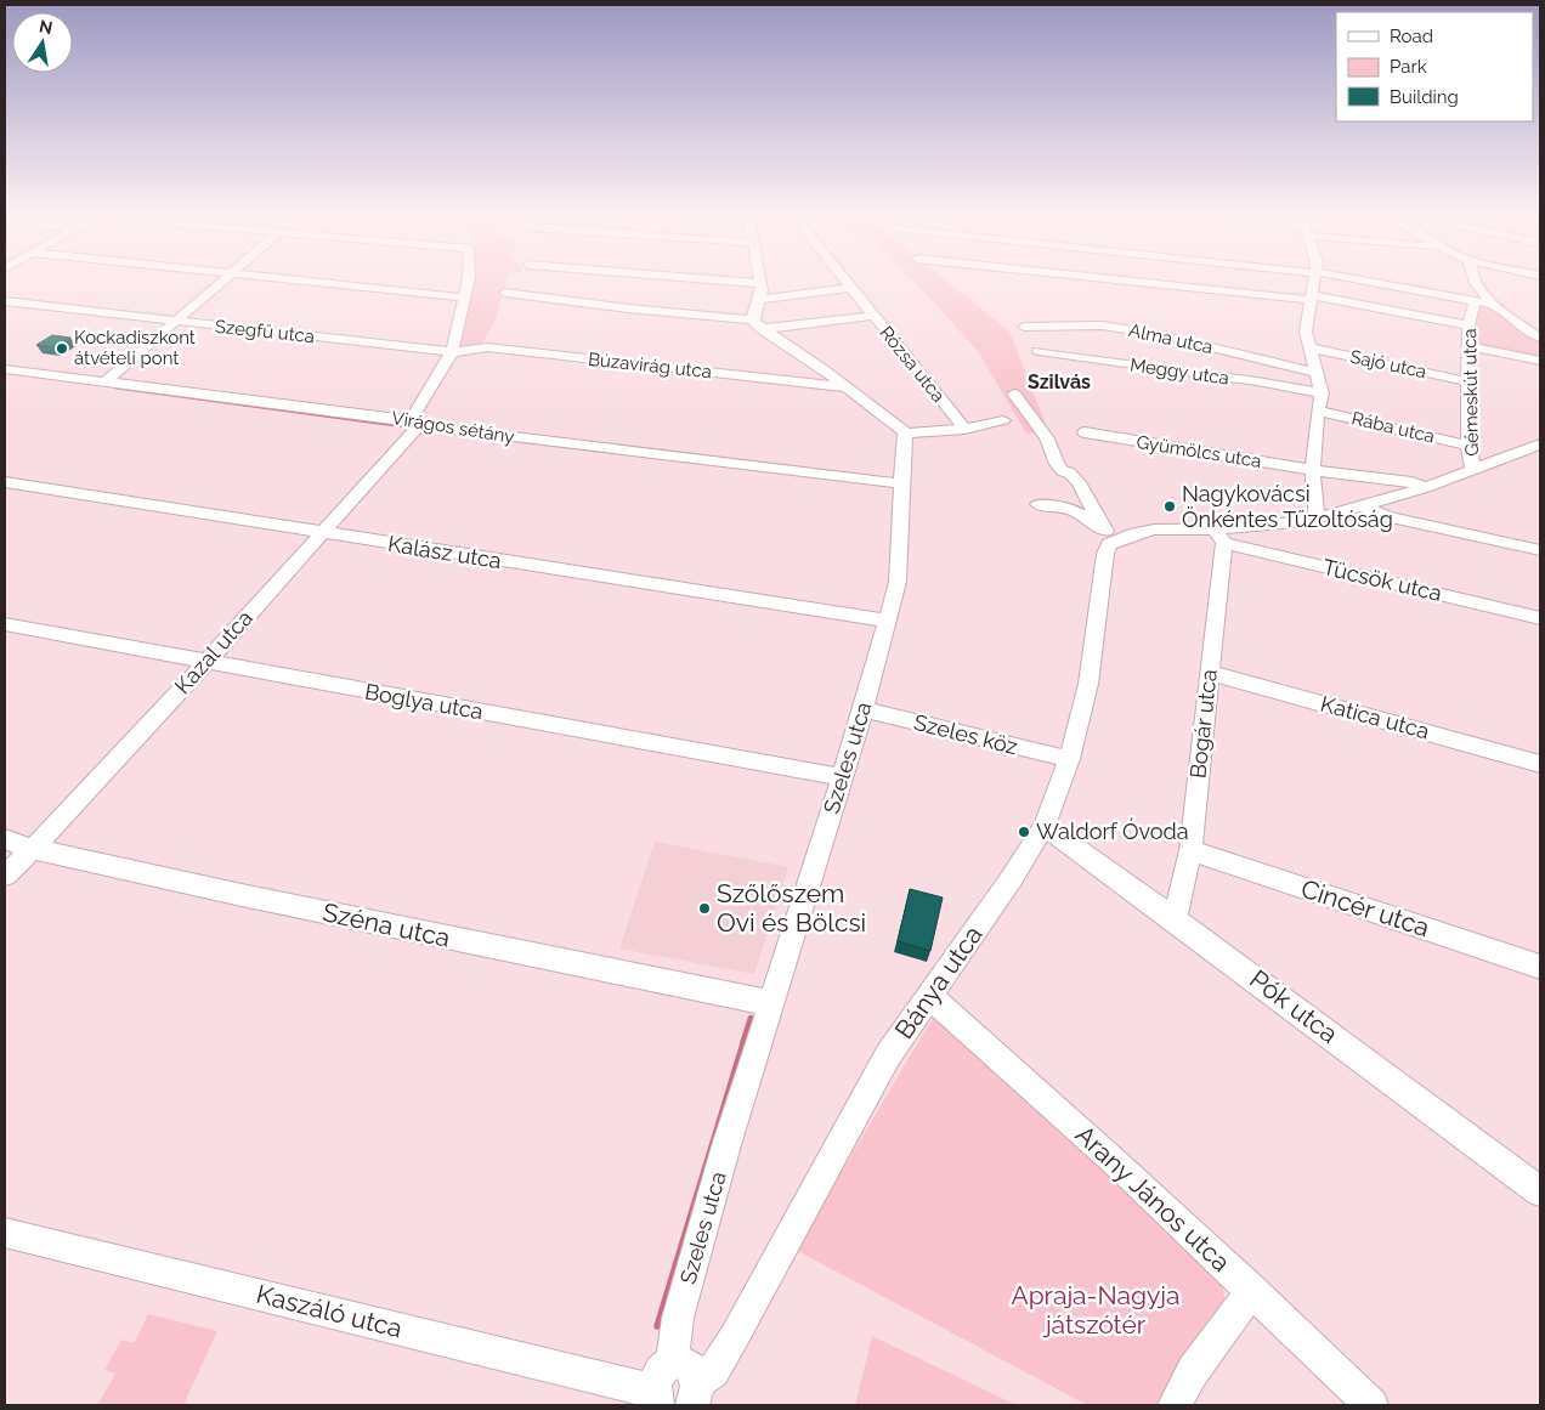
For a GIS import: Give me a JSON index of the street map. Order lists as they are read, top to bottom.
{
  "streets": {
    "street": [
      "Szegfű utca",
      "Alma utca",
      "Rózsa utca",
      "Sajó utca",
      "Búzavirág utca",
      "Meggy utca",
      "Gémeskút utca",
      "Virágos sétány",
      "Rába utca",
      "Gyümölcs utca",
      "Kalász utca",
      "Tücsök utca",
      "Kazal utca",
      "Boglya utca",
      "Katica utca",
      "Bogár utca",
      "Szeles köz",
      "Szeles utca",
      "Cincér utca",
      "Széna utca",
      "Bánya utca",
      "Pók utca",
      "Arany János utca",
      "Kaszáló utca"
    ]
  },
  "crossings": [
    ["Szegfű utca", "Búzavirág utca"],
    ["Sajó utca", "Gémeskút utca"],
    ["Gémeskút utca", "Rába utca"],
    ["Virágos sétány", "Kazal utca"],
    ["Virágos sétány", "Szeles utca"],
    ["Kalász utca", "Kazal utca"],
    ["Kalász utca", "Szeles utca"],
    ["Tücsök utca", "Bogár utca"],
    ["Kazal utca", "Boglya utca"],
    ["Kazal utca", "Széna utca"],
    ["Boglya utca", "Szeles utca"],
    ["Katica utca", "Bogár utca"],
    ["Bogár utca", "Cincér utca"],
    ["Bogár utca", "Pók utca"],
    ["Szeles köz", "Szeles utca"],
    ["Szeles köz", "Bánya utca"],
    ["Szeles utca", "Széna utca"],
    ["Szeles utca", "Kaszáló utca"],
    ["Bánya utca", "Pók utca"],
    ["Bánya utca", "Arany János utca"]
  ],
  "districts": ["Szilvás"],
  "parks": ["Apraja-Nagyja játszótér"],
  "places": [
    "Kockadiszkont átvételi pont",
    "Nagykovácsi Önkéntes Tűzoltóság",
    "Waldorf Óvoda",
    "Szőlőszem Ovi és Bölcsi"
  ],
  "legend": ["Road", "Park", "Building"],
  "north": "top"
}
